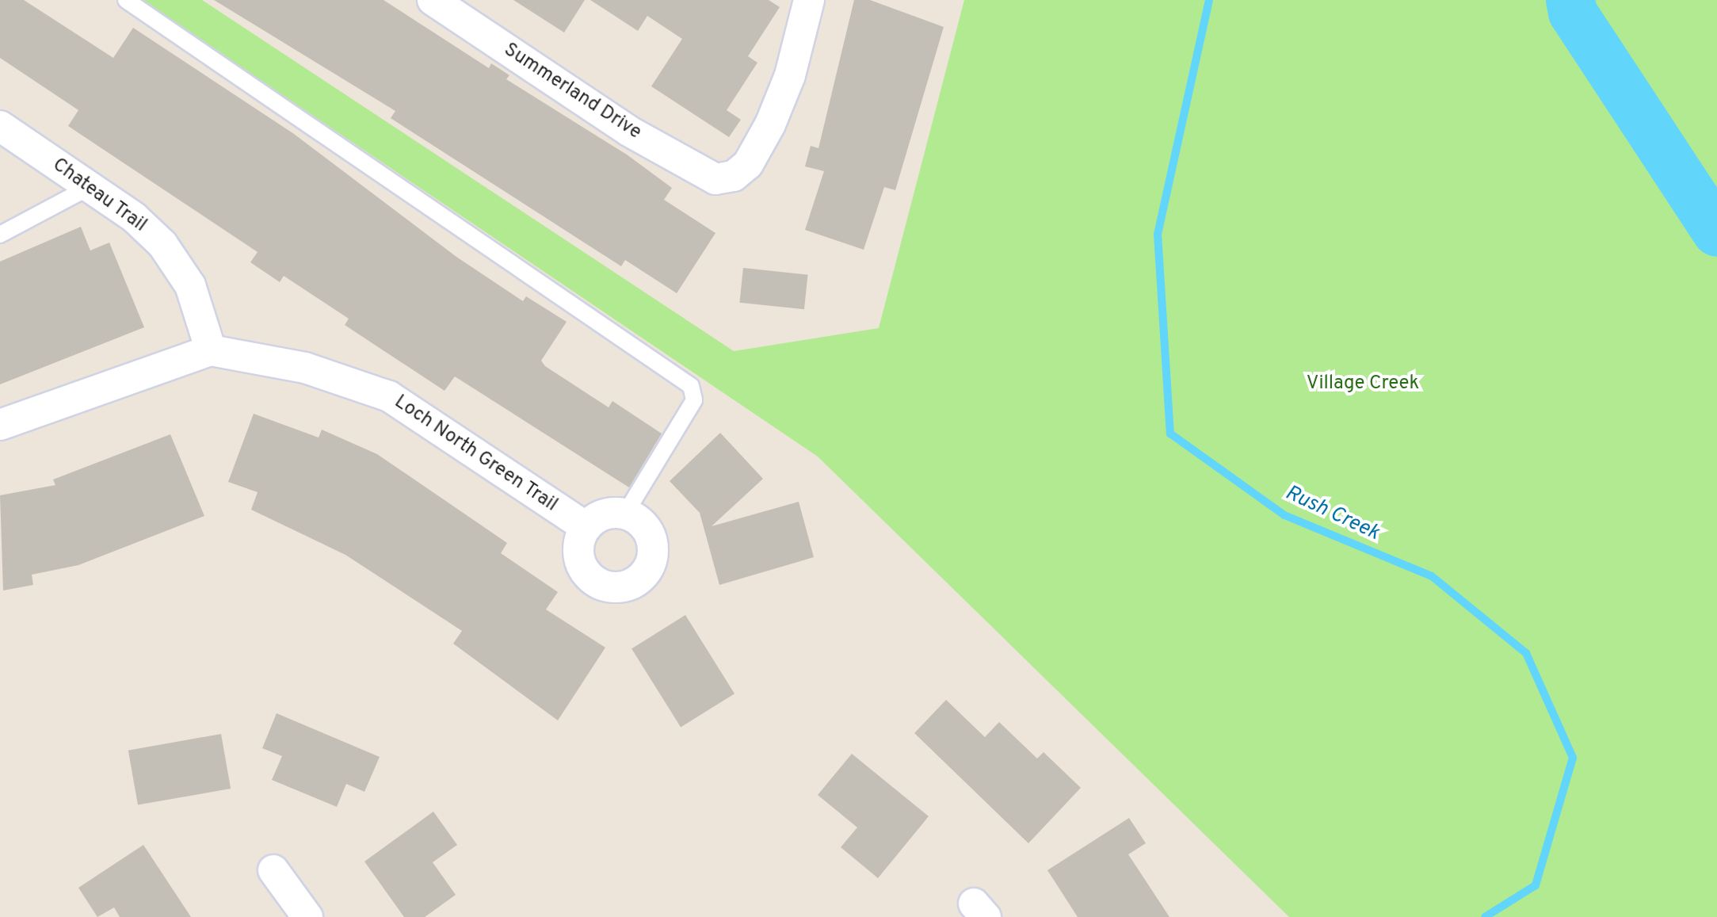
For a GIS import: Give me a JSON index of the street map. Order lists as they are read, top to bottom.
{
  "streets": {
    "street": ["Summerland Drive", "Chateau Trail", "Loch North Green Trail"]
  },
  "crossings": [
    ["Chateau Trail", "Loch North Green Trail"]
  ],
  "water": ["Rush Creek"],
  "parks": ["Village Creek"]
}
